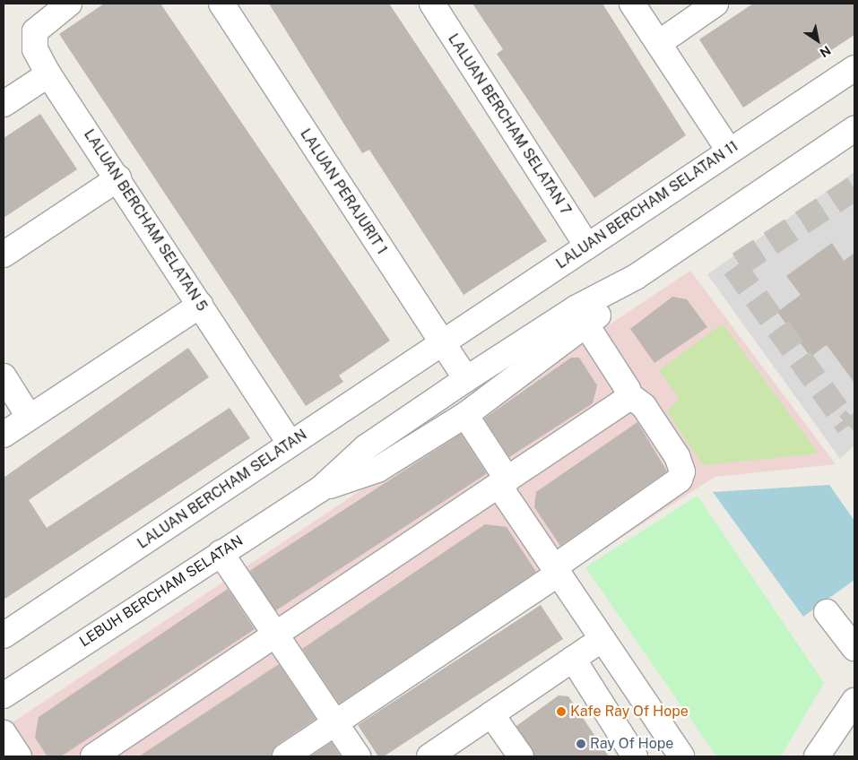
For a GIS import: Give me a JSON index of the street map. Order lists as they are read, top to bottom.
{
  "streets": {
    "street": [
      "LALUAN BERCHAM SELATAN 7",
      "LALUAN PERAJURIT 1",
      "LALUAN BERCHAM SELATAN 11",
      "LALUAN BERCHAM SELATAN 5",
      "LALUAN BERCHAM SELATAN",
      "LEBUH BERCHAM SELATAN"
    ]
  },
  "crossings": [
    ["LALUAN BERCHAM SELATAN 7", "LALUAN BERCHAM SELATAN 11"],
    ["LALUAN PERAJURIT 1", "LALUAN BERCHAM SELATAN 11"],
    ["LALUAN PERAJURIT 1", "LALUAN BERCHAM SELATAN"],
    ["LALUAN BERCHAM SELATAN 11", "LALUAN BERCHAM SELATAN"],
    ["LALUAN BERCHAM SELATAN 5", "LALUAN BERCHAM SELATAN"]
  ],
  "places": ["Kafe Ray Of Hope", "Ray Of Hope"],
  "north": "bottom right"
}
